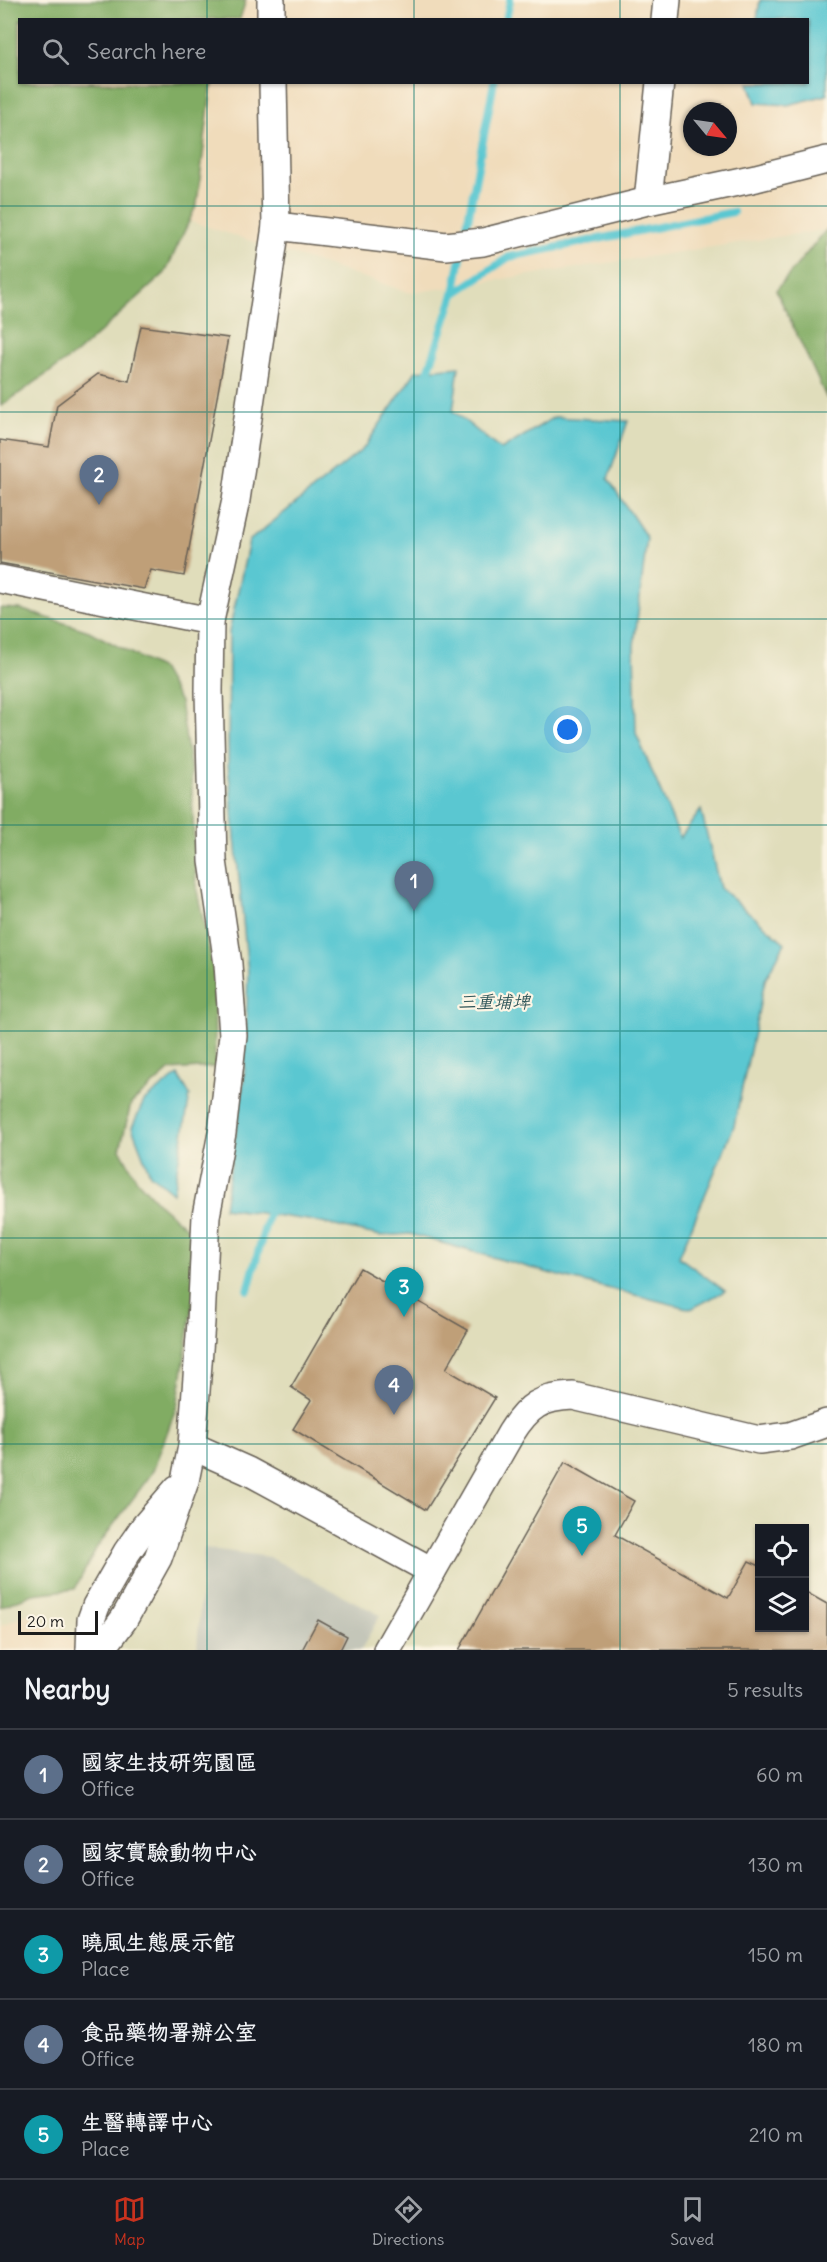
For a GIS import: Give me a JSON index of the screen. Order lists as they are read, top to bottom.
{
  "water": ["三重埔埤"],
  "scale_bar": "20 m",
  "north": "bottom right",
  "page": {
    "search": "Search here",
    "pins": [
      "2",
      "1",
      "3",
      "4",
      "5"
    ],
    "scale": "20 m",
    "heading": ["Nearby", "5 results"],
    "list": [
      {
        "mark": "1",
        "name": "國家生技研究園區",
        "note": "Office",
        "value": "60 m"
      },
      {
        "mark": "2",
        "name": "國家實驗動物中心",
        "note": "Office",
        "value": "130 m"
      },
      {
        "mark": "3",
        "name": "曉風生態展示館",
        "note": "Place",
        "value": "150 m"
      },
      {
        "mark": "4",
        "name": "食品藥物署辦公室",
        "note": "Office",
        "value": "180 m"
      },
      {
        "mark": "5",
        "name": "生醫轉譯中心",
        "note": "Place",
        "value": "210 m"
      }
    ],
    "nav": ["Map", "Directions", "Saved"]
  }
}
